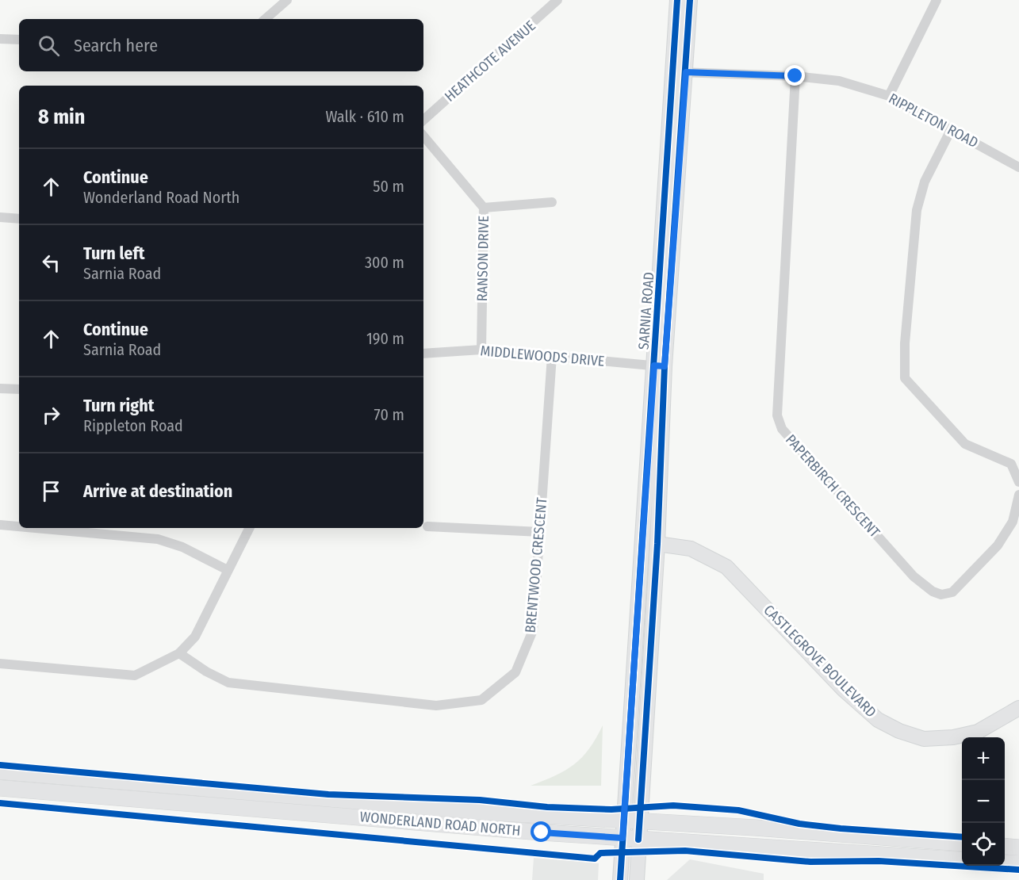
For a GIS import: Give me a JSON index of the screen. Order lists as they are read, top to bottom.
{
  "streets": {
    "main road": ["SARNIA ROAD", "CASTLEGROVE BOULEVARD", "WONDERLAND ROAD NORTH"],
    "street": [
      "HEATHCOTE AVENUE",
      "RIPPLETON ROAD",
      "RANSON DRIVE",
      "MIDDLEWOODS DRIVE",
      "PAPERBIRCH CRESCENT",
      "BRENTWOOD CRESCENT"
    ]
  },
  "crossings": [
    ["RIPPLETON ROAD", "SARNIA ROAD"],
    ["RIPPLETON ROAD", "PAPERBIRCH CRESCENT"],
    ["RANSON DRIVE", "MIDDLEWOODS DRIVE"],
    ["SARNIA ROAD", "MIDDLEWOODS DRIVE"],
    ["SARNIA ROAD", "CASTLEGROVE BOULEVARD"],
    ["SARNIA ROAD", "WONDERLAND ROAD NORTH"],
    ["MIDDLEWOODS DRIVE", "BRENTWOOD CRESCENT"]
  ],
  "page": {
    "search": "Search here",
    "heading": ["8 min", "Walk · 610 m"],
    "list": [
      ["Continue", "Wonderland Road North", "50 m"],
      ["Turn left", "Sarnia Road", "300 m"],
      ["Continue", "Sarnia Road", "190 m"],
      ["Turn right", "Rippleton Road", "70 m"],
      "Arrive at destination"
    ],
    "map_buttons": ["+", "−"]
  }
}
